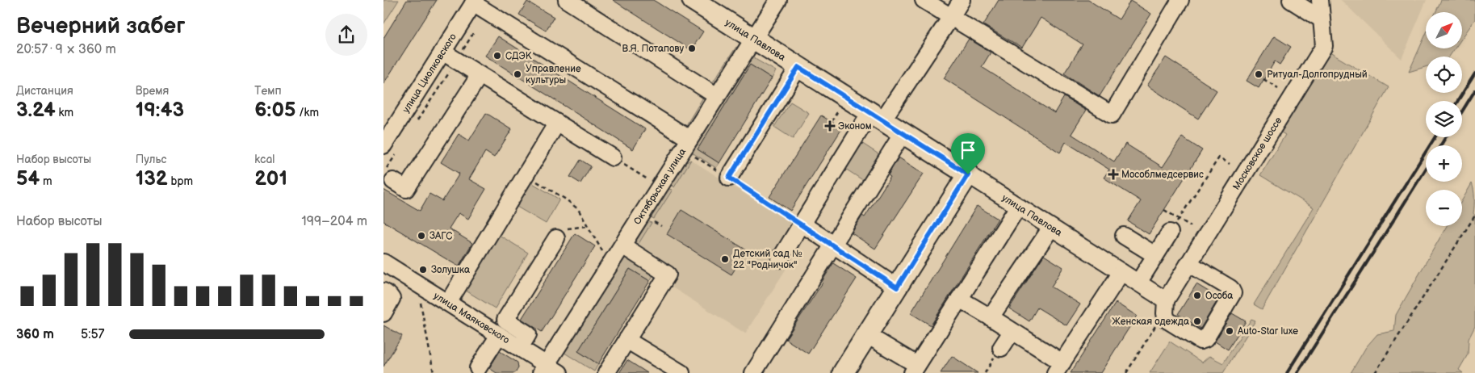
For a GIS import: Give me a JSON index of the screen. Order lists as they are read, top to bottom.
{
  "streets": {
    "main road": ["улица Павлова"],
    "street": [
      "улица Циолковского",
      "Московское шоссе",
      "Октябрьская улица",
      "улица Маяковского"
    ]
  },
  "crossings": [
    ["улица Павлова", "Московское шоссе"],
    ["улица Павлова", "Октябрьская улица"],
    ["Октябрьская улица", "улица Маяковского"]
  ],
  "places": {
    "other": [
      "В.Я. Потапову",
      "СДЭК",
      "Управление культуры",
      "Ритуал-Долгопрудный",
      "ЗАГС",
      "Детский сад № 22 \"Родничок\"",
      "Золушка",
      "Особа",
      "Женская одежда",
      "Auto-Star luxe"
    ],
    "health": ["Эконом", "Мособлмедсервис"]
  },
  "north": "top right",
  "page": {
    "heading": ["Вечерний забег", "20:57 · 9 × 360 m"],
    "map_buttons": ["+", "−"],
    "stats": [
      ["Дистанция", "3.24 km"],
      ["Время", "19:43"],
      ["Темп", "6:05 /km"],
      ["Набор высоты", "54 m"],
      ["Пульс", "132 bpm"],
      ["kcal", "201"]
    ],
    "chart": ["Набор высоты", "199–204 m"],
    "list": [
      {
        "name": "360 m",
        "note": "5:57"
      }
    ]
  }
}
